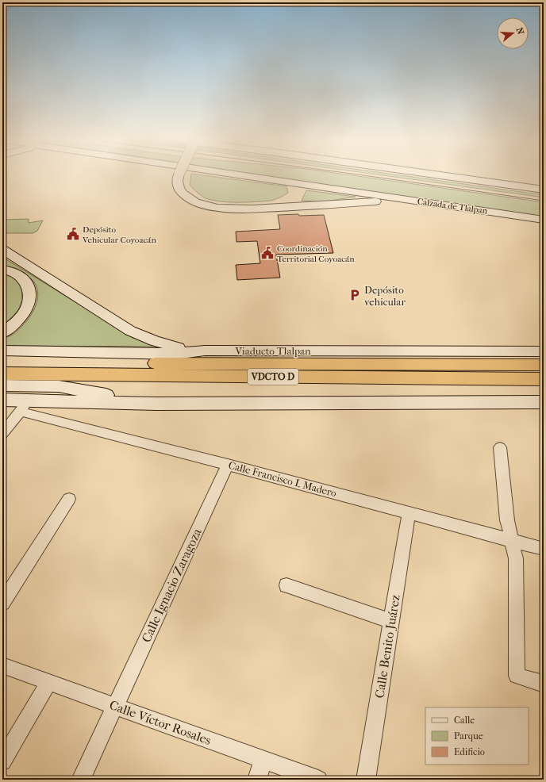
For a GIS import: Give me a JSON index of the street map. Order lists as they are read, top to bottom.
{
  "streets": {
    "highway": ["Viaducto Tlalpan", "VDCTO D"],
    "main road": ["Calzada de Tlalpan"],
    "street": [
      "Calle Francisco I. Madero",
      "Calle Ignacio Zaragoza",
      "Calle Benito Juárez",
      "Calle Víctor Rosales"
    ]
  },
  "crossings": [
    ["Calle Francisco I. Madero", "Calle Ignacio Zaragoza"],
    ["Calle Francisco I. Madero", "Calle Benito Juárez"],
    ["Calle Ignacio Zaragoza", "Calle Víctor Rosales"]
  ],
  "places": {
    "public building": ["Depósito Vehicular Coyoacán", "Coordinación Territorial Coyoacán"],
    "parking": ["Depósito vehicular"]
  },
  "legend": ["Calle", "Parque", "Edificio"],
  "north": "right"
}
